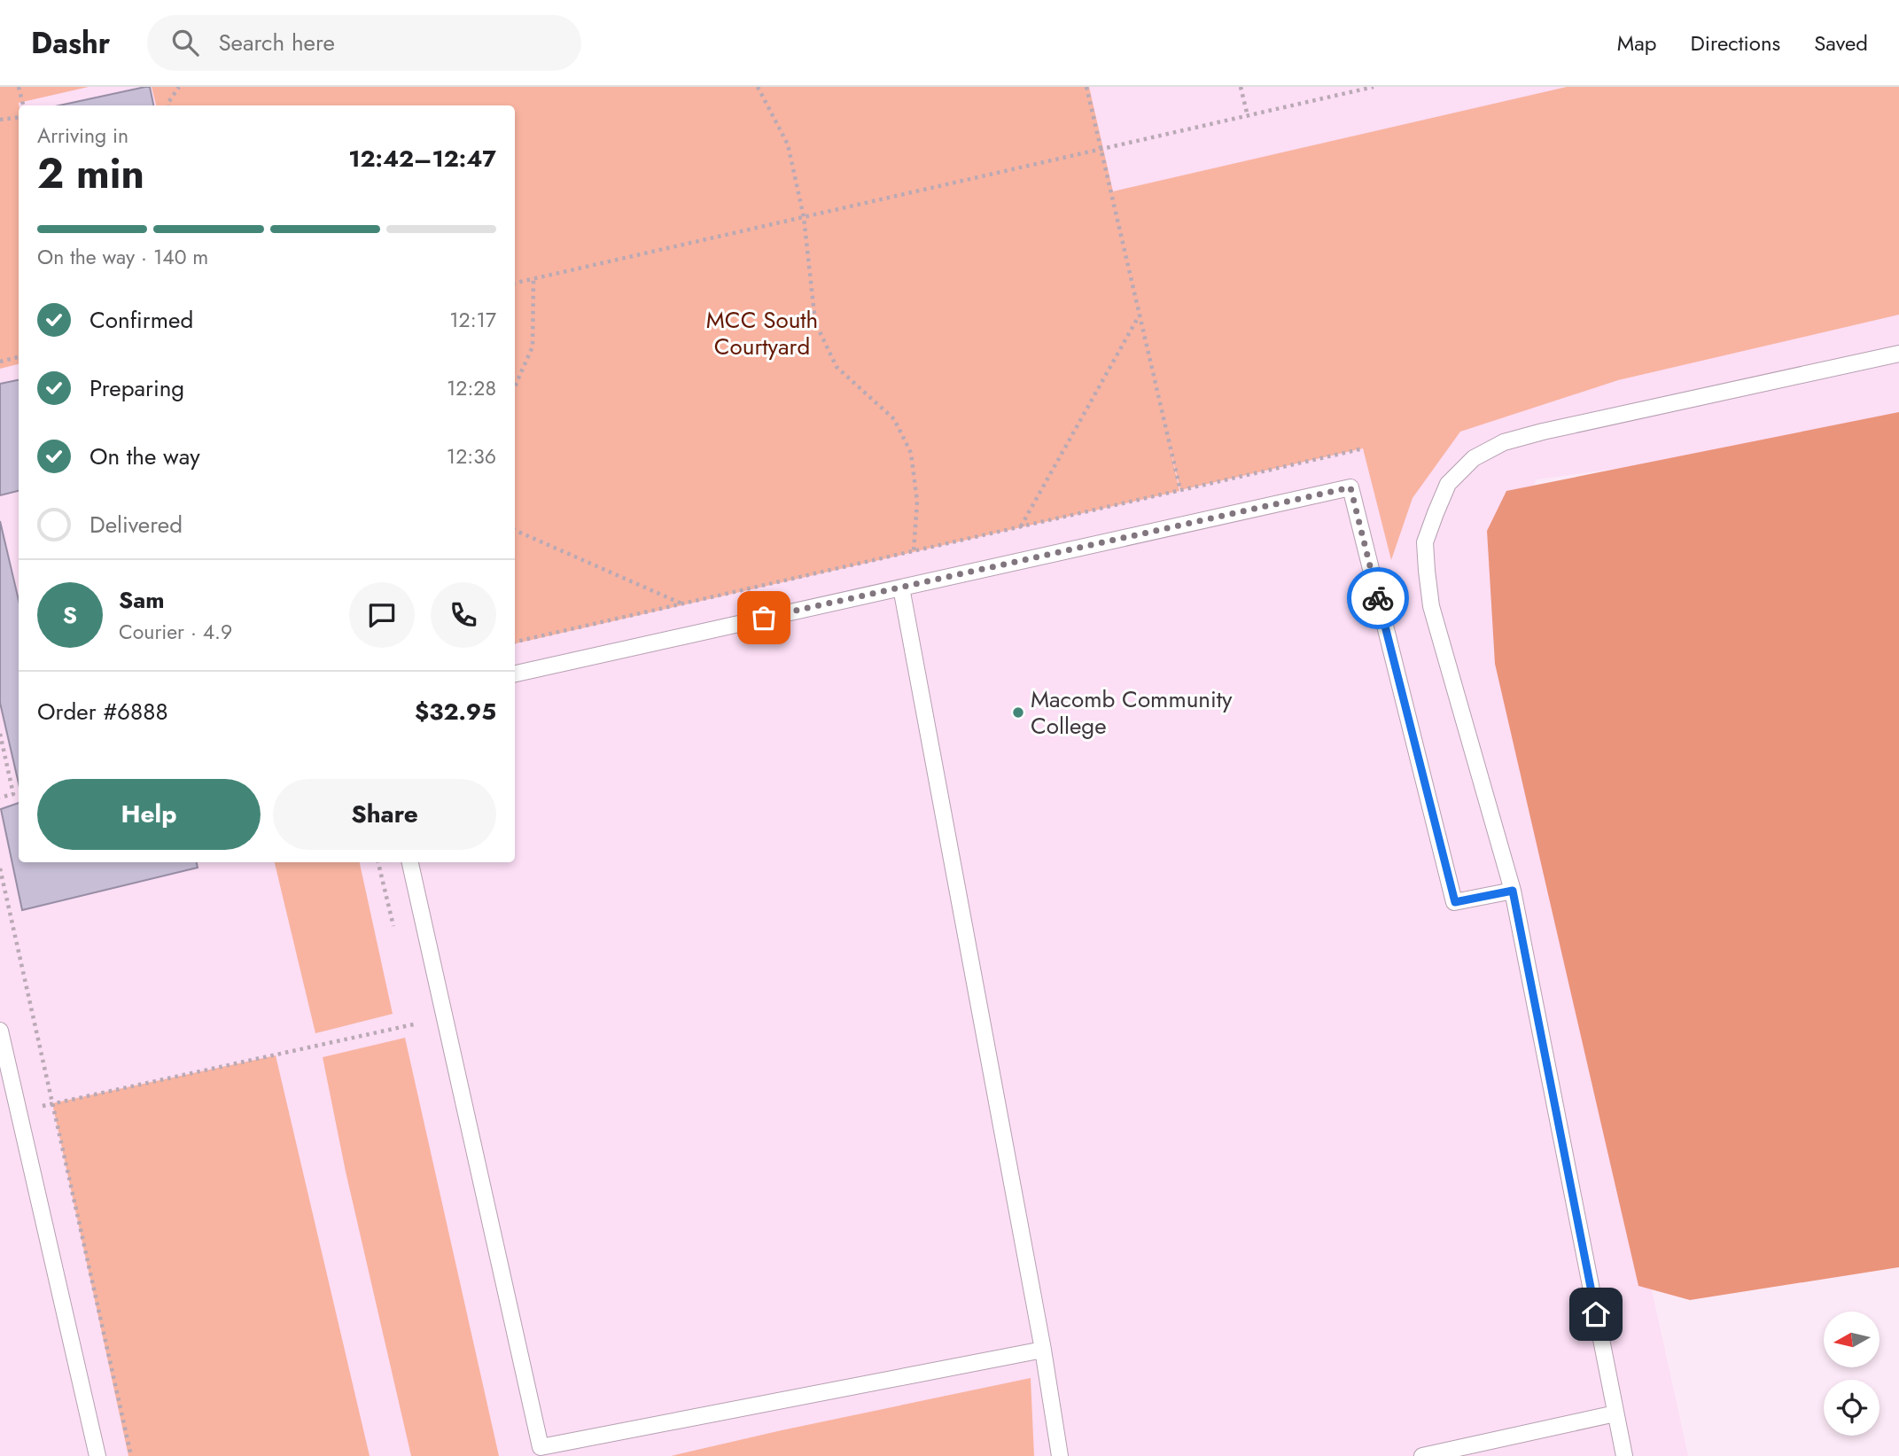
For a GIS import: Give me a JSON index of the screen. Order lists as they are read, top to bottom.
{
  "parks": ["MCC South Courtyard"],
  "places": ["Macomb Community College"],
  "north": "left",
  "page": {
    "header": "Dashr",
    "search": "Search here",
    "nav": ["Map", "Directions", "Saved"],
    "heading": ["2 min", "Arriving in", "12:42–12:47"],
    "panel": [
      "Sam",
      "Courier · 4.9",
      "Order #6888",
      "$32.95"
    ],
    "bar": "On the way · 140 m",
    "list": [
      ["Confirmed", "12:17"],
      ["Preparing", "12:28"],
      ["On the way", "12:36"],
      "Delivered"
    ],
    "round": "S",
    "buttons": ["Help", "Share"]
  }
}
